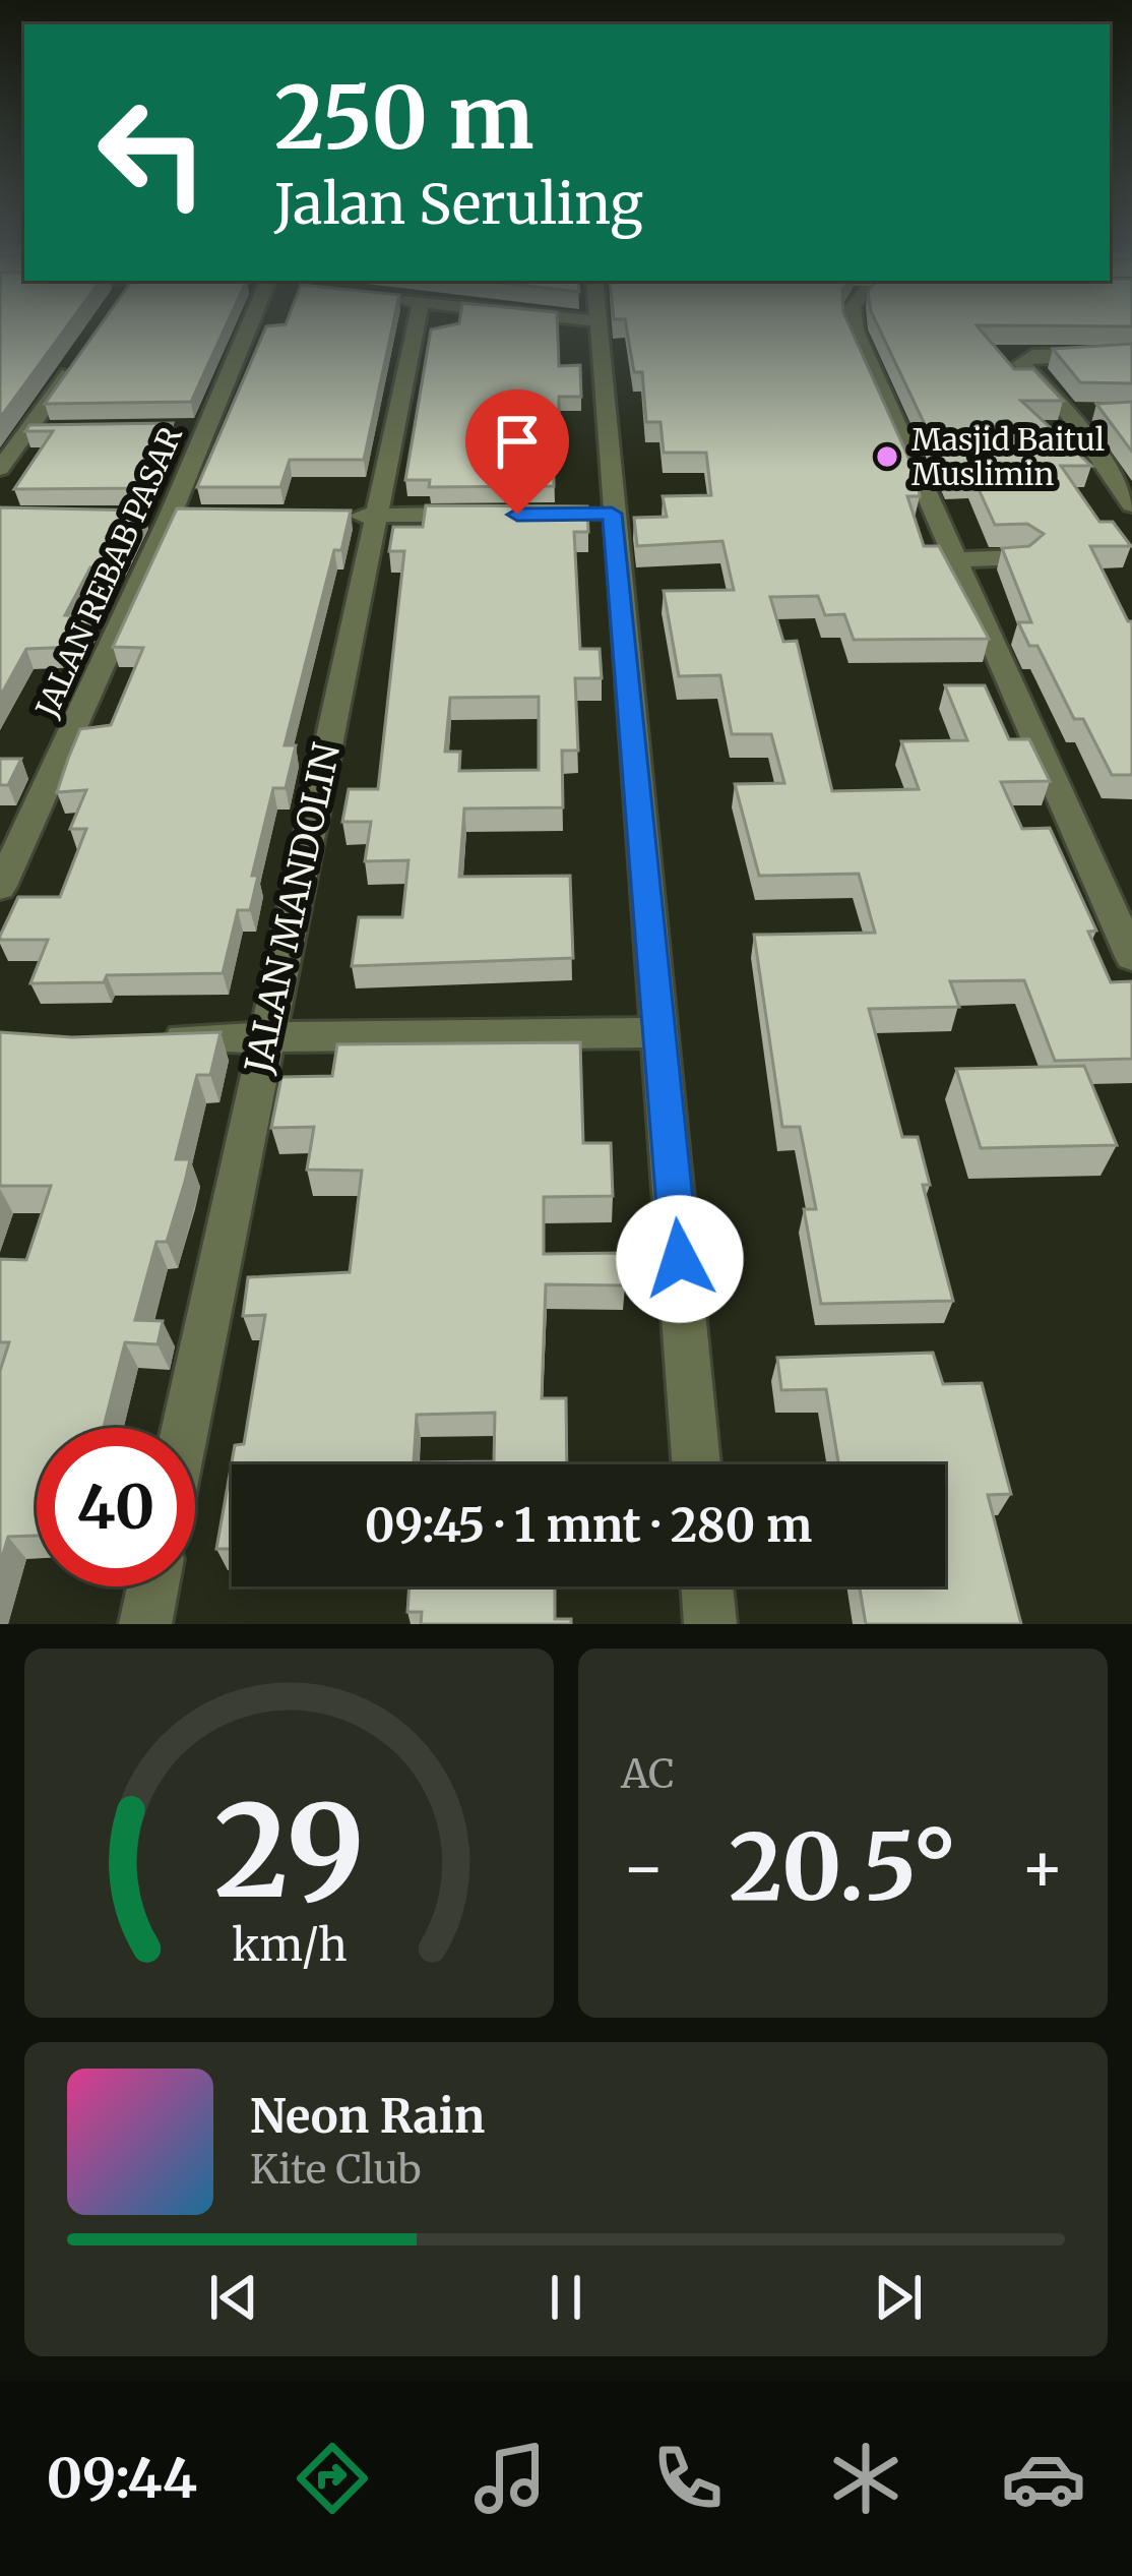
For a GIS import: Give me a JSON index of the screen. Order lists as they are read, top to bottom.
{
  "streets": {
    "street": ["JALAN REBAB PASAR", "JALAN MANDOLIN"]
  },
  "places": ["Masjid Baitul Muslimin"],
  "page": {
    "turn": ["250 m", "Jalan Seruling"],
    "limit": "40",
    "trip": "09:45 · 1 mnt · 280 m",
    "tile": "AC",
    "heat": ["−", "20.5°", "+"],
    "song": ["Neon Rain", "Kite Club"],
    "tabs": "09:44",
    "gauge": ["29", "km/h"]
  }
}
